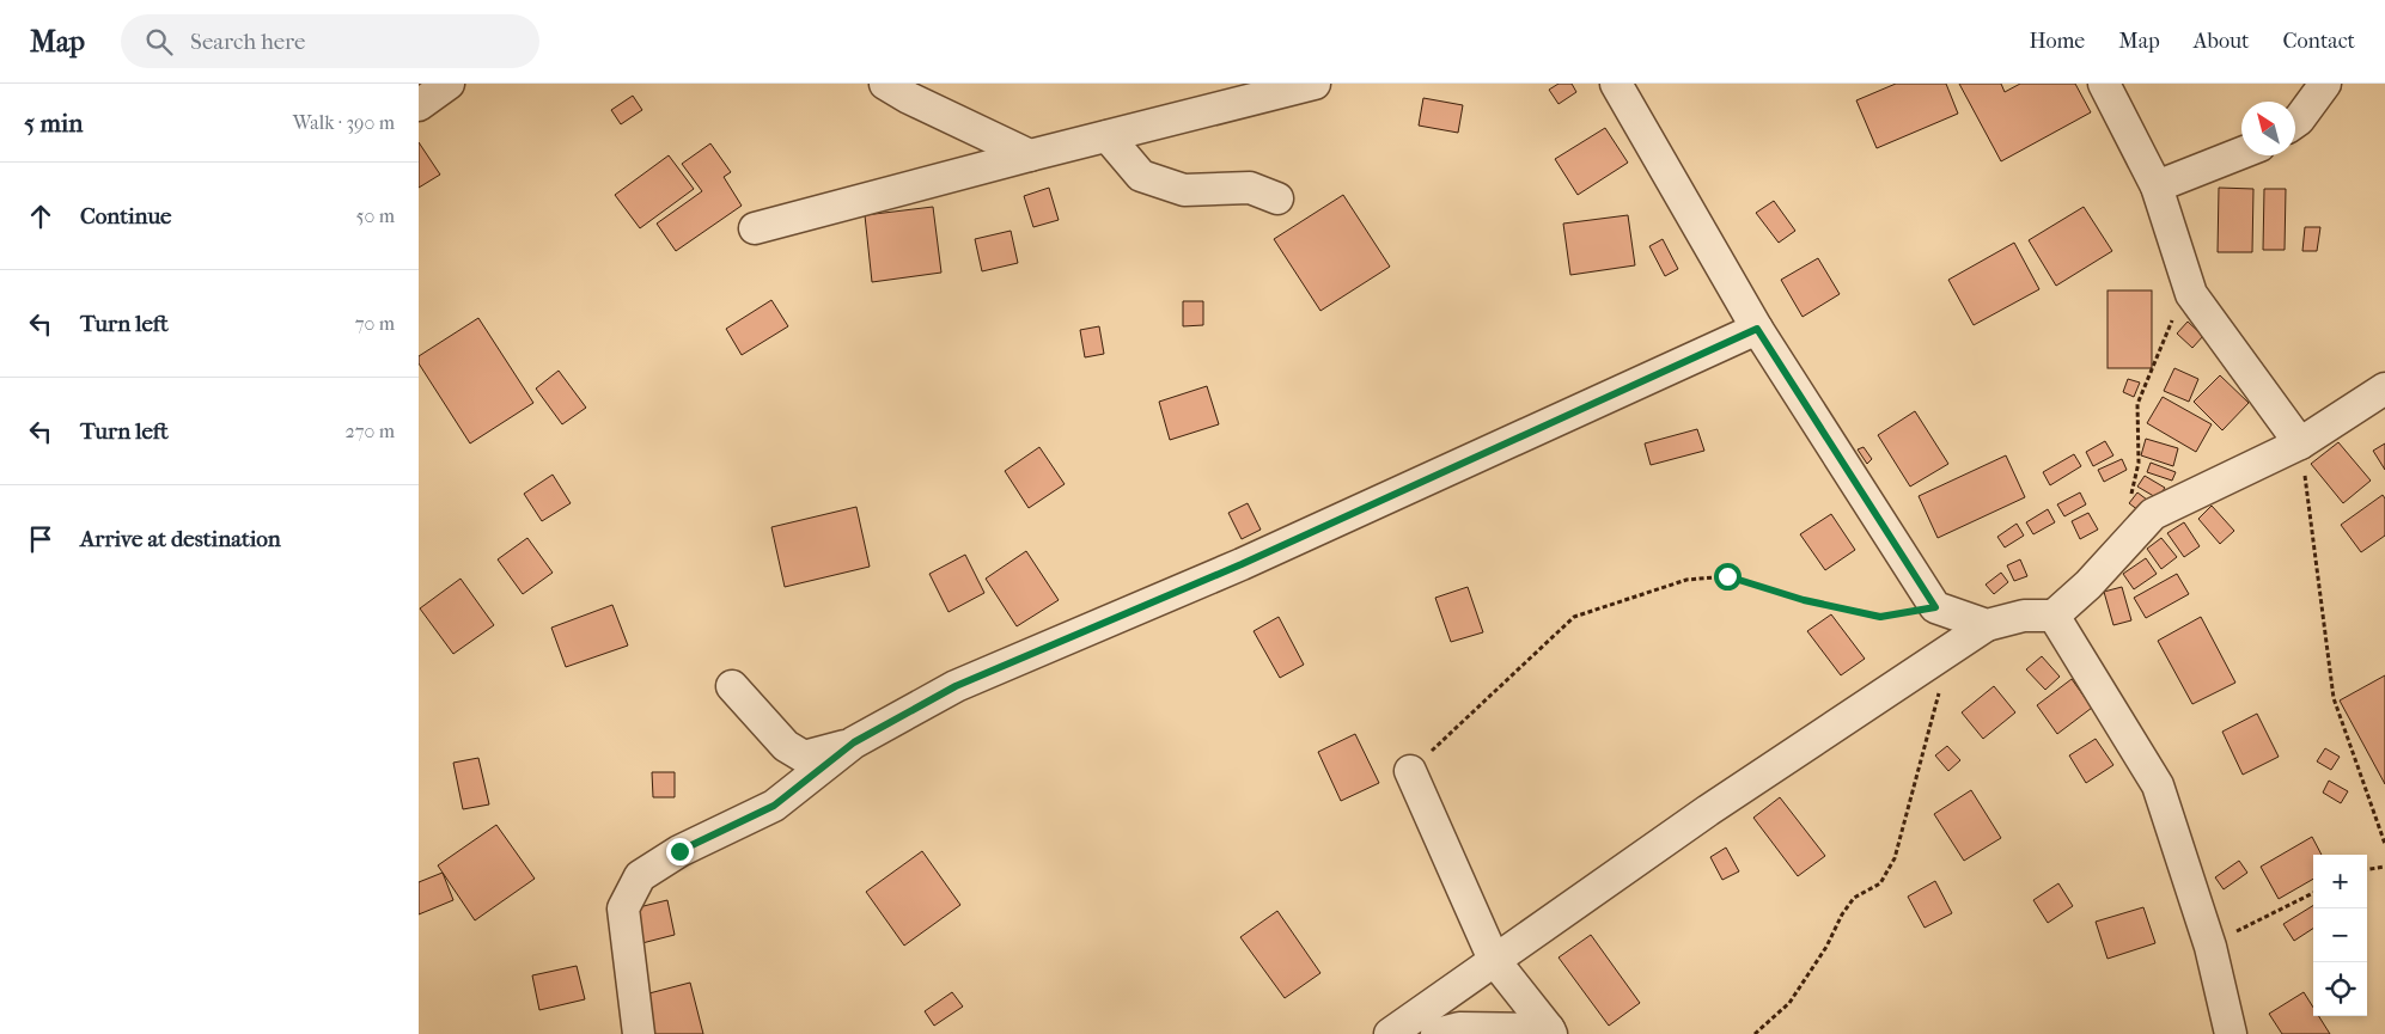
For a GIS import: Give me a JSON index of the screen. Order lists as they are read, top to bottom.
{
  "north": "top left",
  "page": {
    "header": "Map",
    "search": "Search here",
    "nav": [
      "Home",
      "Map",
      "About",
      "Contact"
    ],
    "heading": ["5 min", "Walk · 390 m"],
    "list": [
      ["Continue", "50 m"],
      ["Turn left", "70 m"],
      ["Turn left", "270 m"],
      "Arrive at destination"
    ],
    "map_buttons": ["+", "−"]
  }
}
